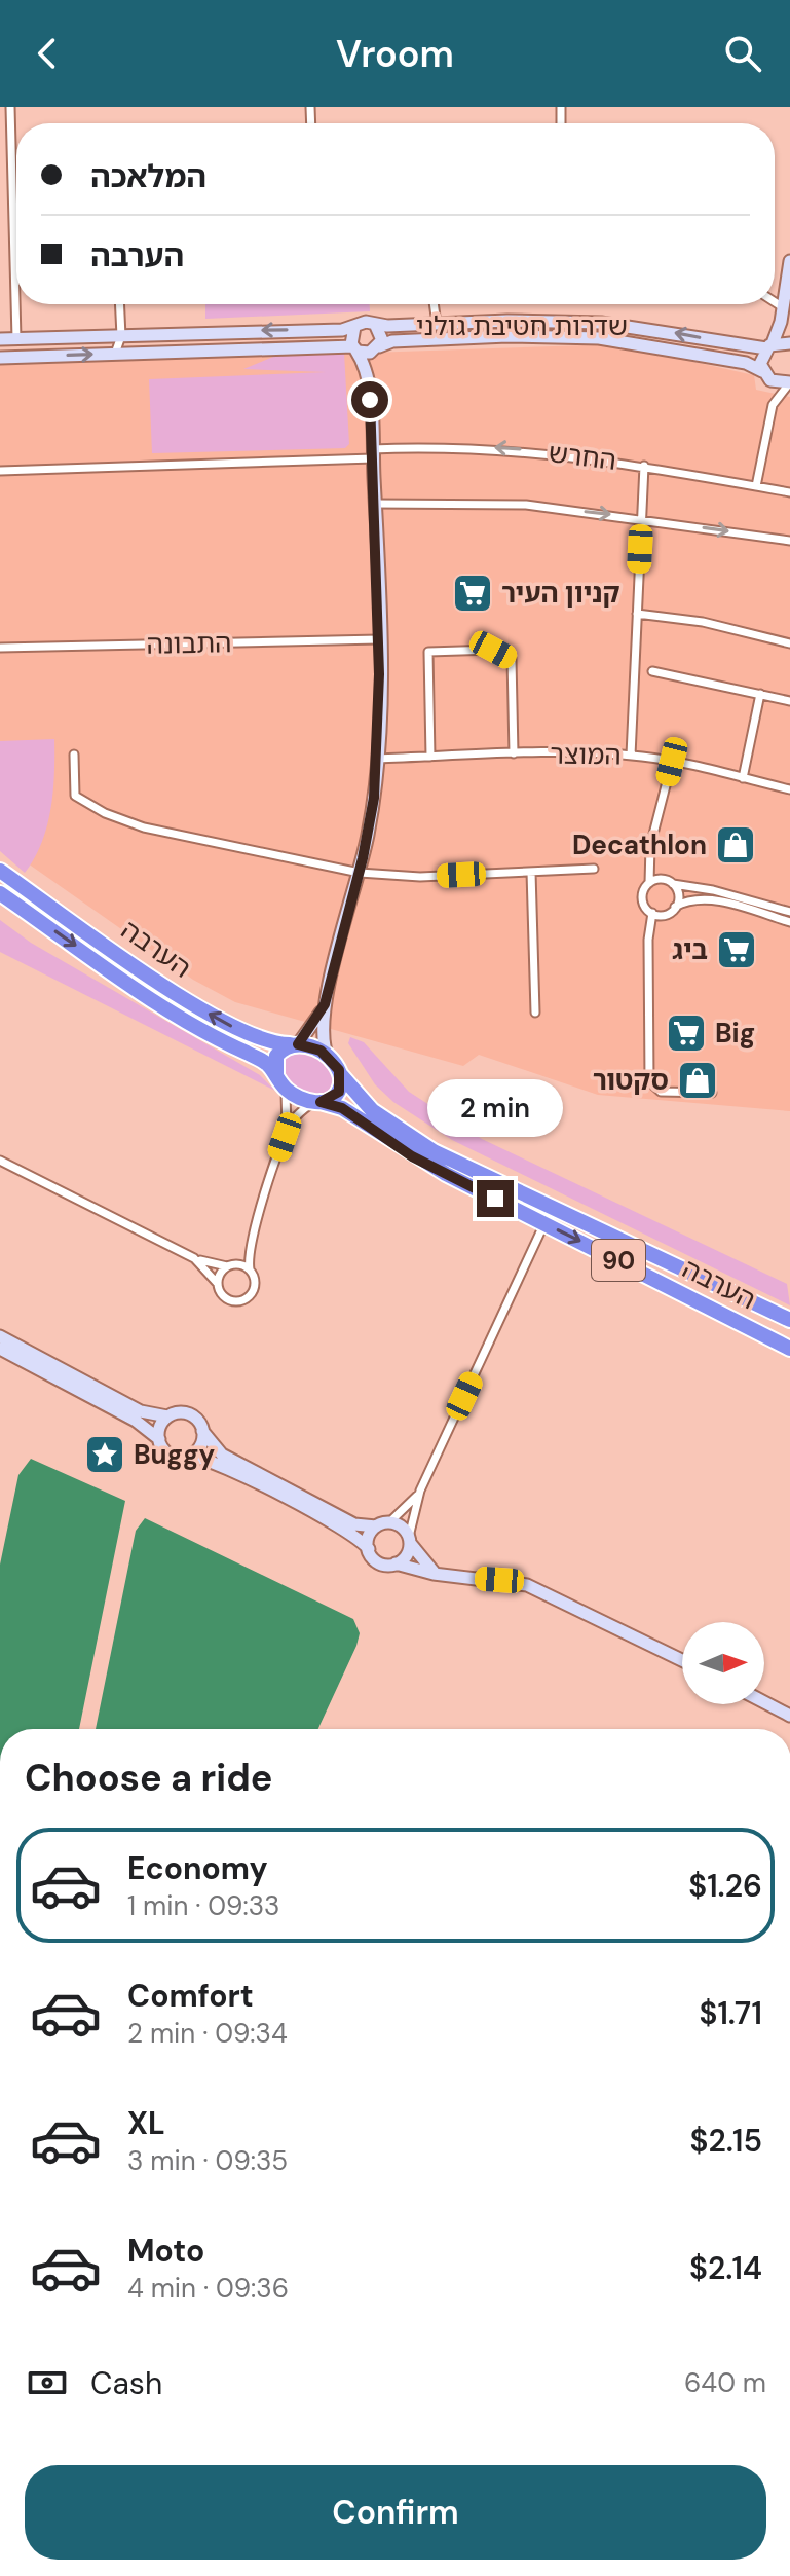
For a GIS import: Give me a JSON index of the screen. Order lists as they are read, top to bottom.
{
  "streets": {
    "highway": ["הערבה", "90"],
    "street": [
      "שדרות חטיבת גולני",
      "החרש",
      "התבונה",
      "המוצר"
    ]
  },
  "crossings": [
    ["הערבה", "90"]
  ],
  "places": {
    "supermarket": ["קניון העיר", "ביג", "Big"],
    "shop": ["Decathlon", "סקטור"],
    "place": ["Buggy"]
  },
  "north": "right",
  "page": {
    "header": "Vroom",
    "banner": ["המלאכה", "הערבה"],
    "bubble": "2 min",
    "heading": "Choose a ride",
    "list": [
      {
        "name": "Economy",
        "note": "1 min · 09:33",
        "value": "$1.26"
      },
      {
        "name": "Comfort",
        "note": "2 min · 09:34",
        "value": "$1.71"
      },
      {
        "name": "XL",
        "note": "3 min · 09:35",
        "value": "$2.15"
      },
      {
        "name": "Moto",
        "note": "4 min · 09:36",
        "value": "$2.14"
      }
    ],
    "pay": ["Cash", "640 m"],
    "buttons": "Confirm"
  }
}
